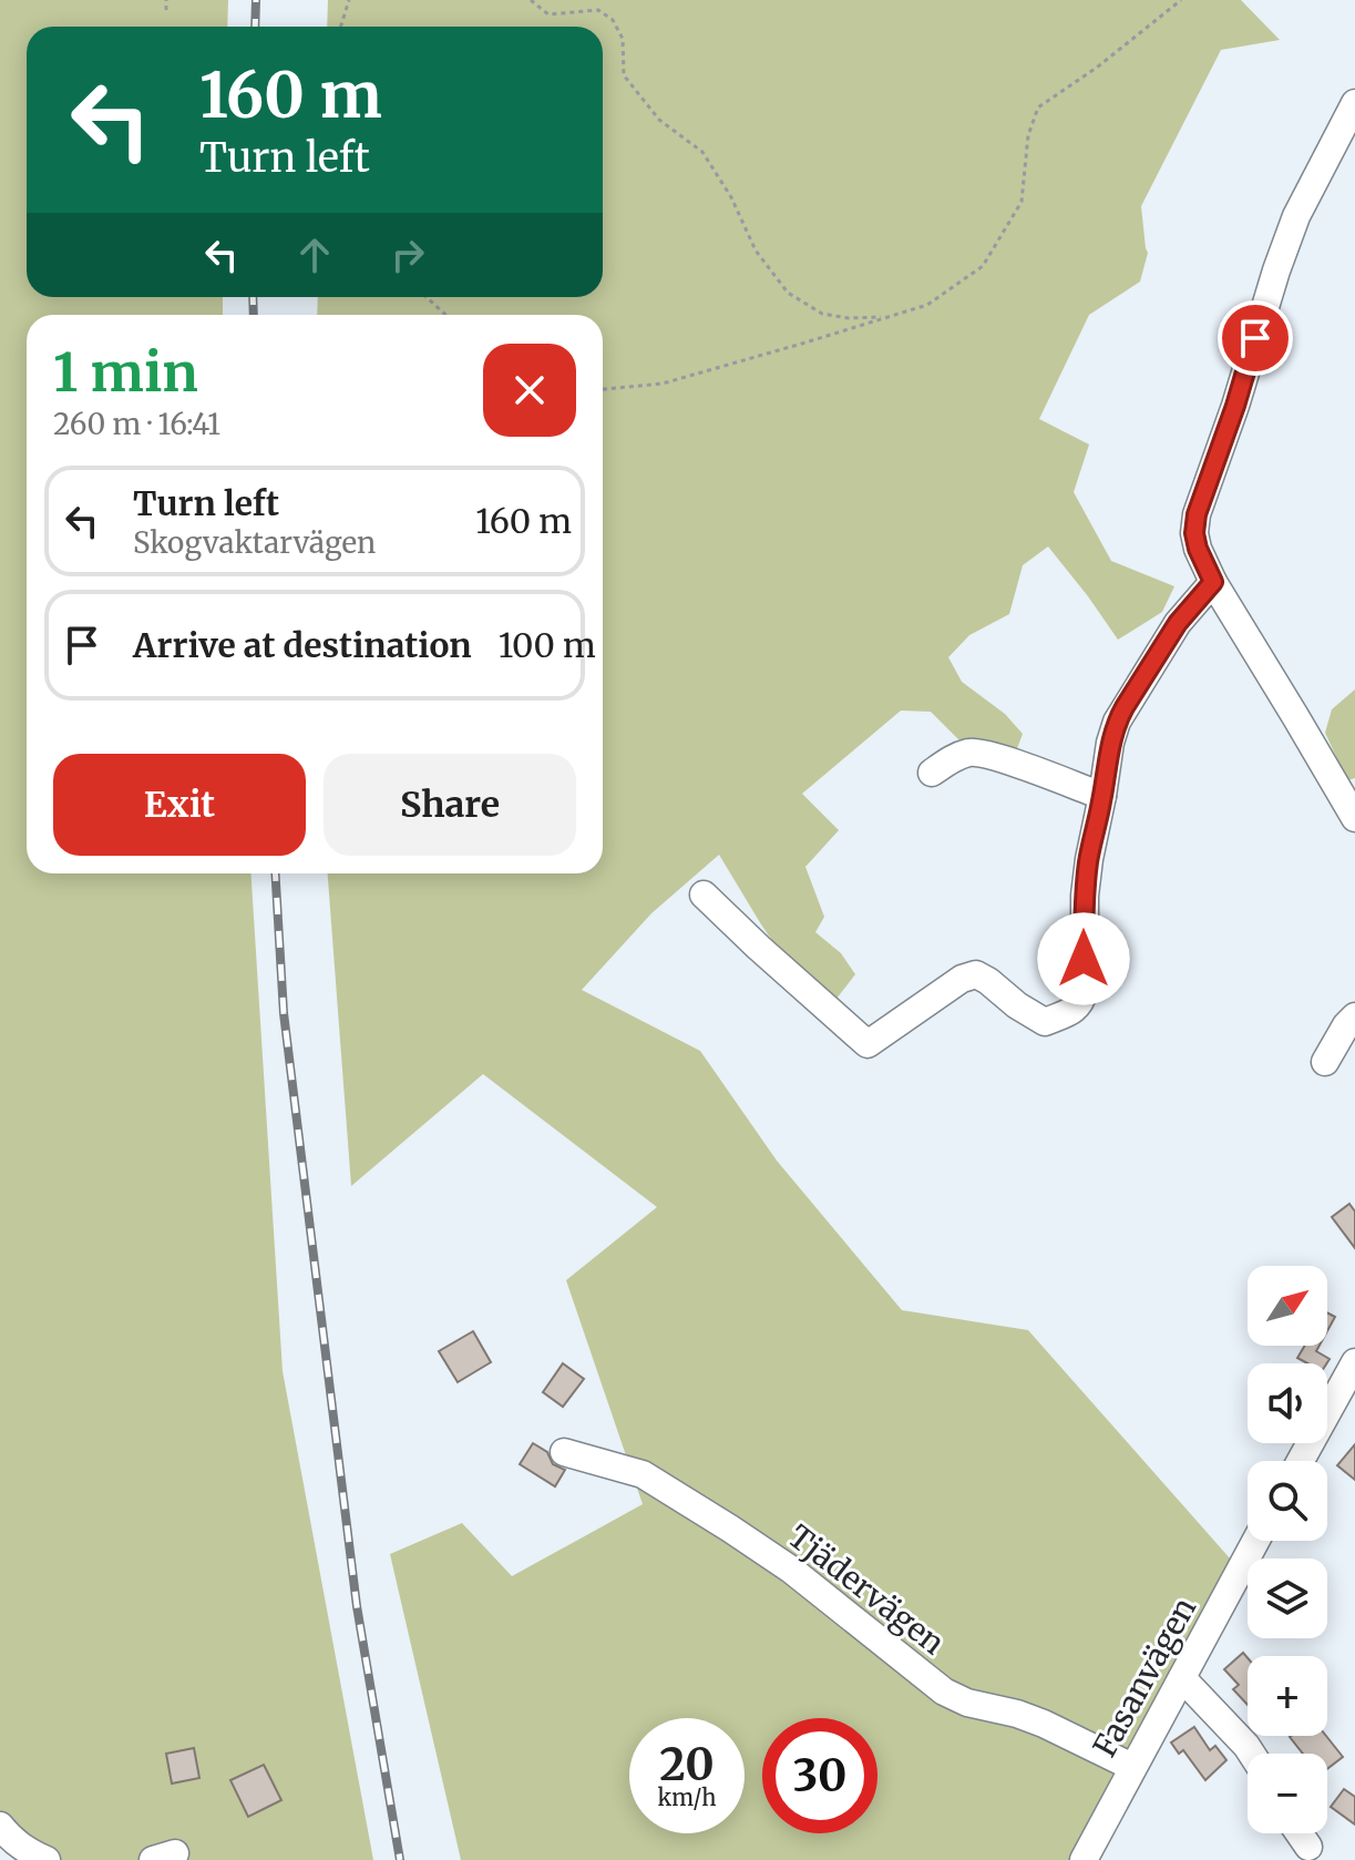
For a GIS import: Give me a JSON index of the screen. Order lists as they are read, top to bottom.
{
  "streets": {
    "street": ["Tjädervägen", "Fasanvägen"]
  },
  "crossings": [
    ["Tjädervägen", "Fasanvägen"]
  ],
  "north": "top right",
  "page": {
    "turn": ["160 m", "Turn left"],
    "heading": ["1 min", "260 m · 16:41"],
    "list": [
      {
        "name": "Turn left",
        "note": "Skogvaktarvägen",
        "value": "160 m"
      },
      {
        "name": "Arrive at destination",
        "value": "100 m"
      }
    ],
    "buttons": ["Exit", "Share"],
    "map_buttons": ["+", "−"],
    "speed": "20 km/h",
    "limit": "30"
  }
}
